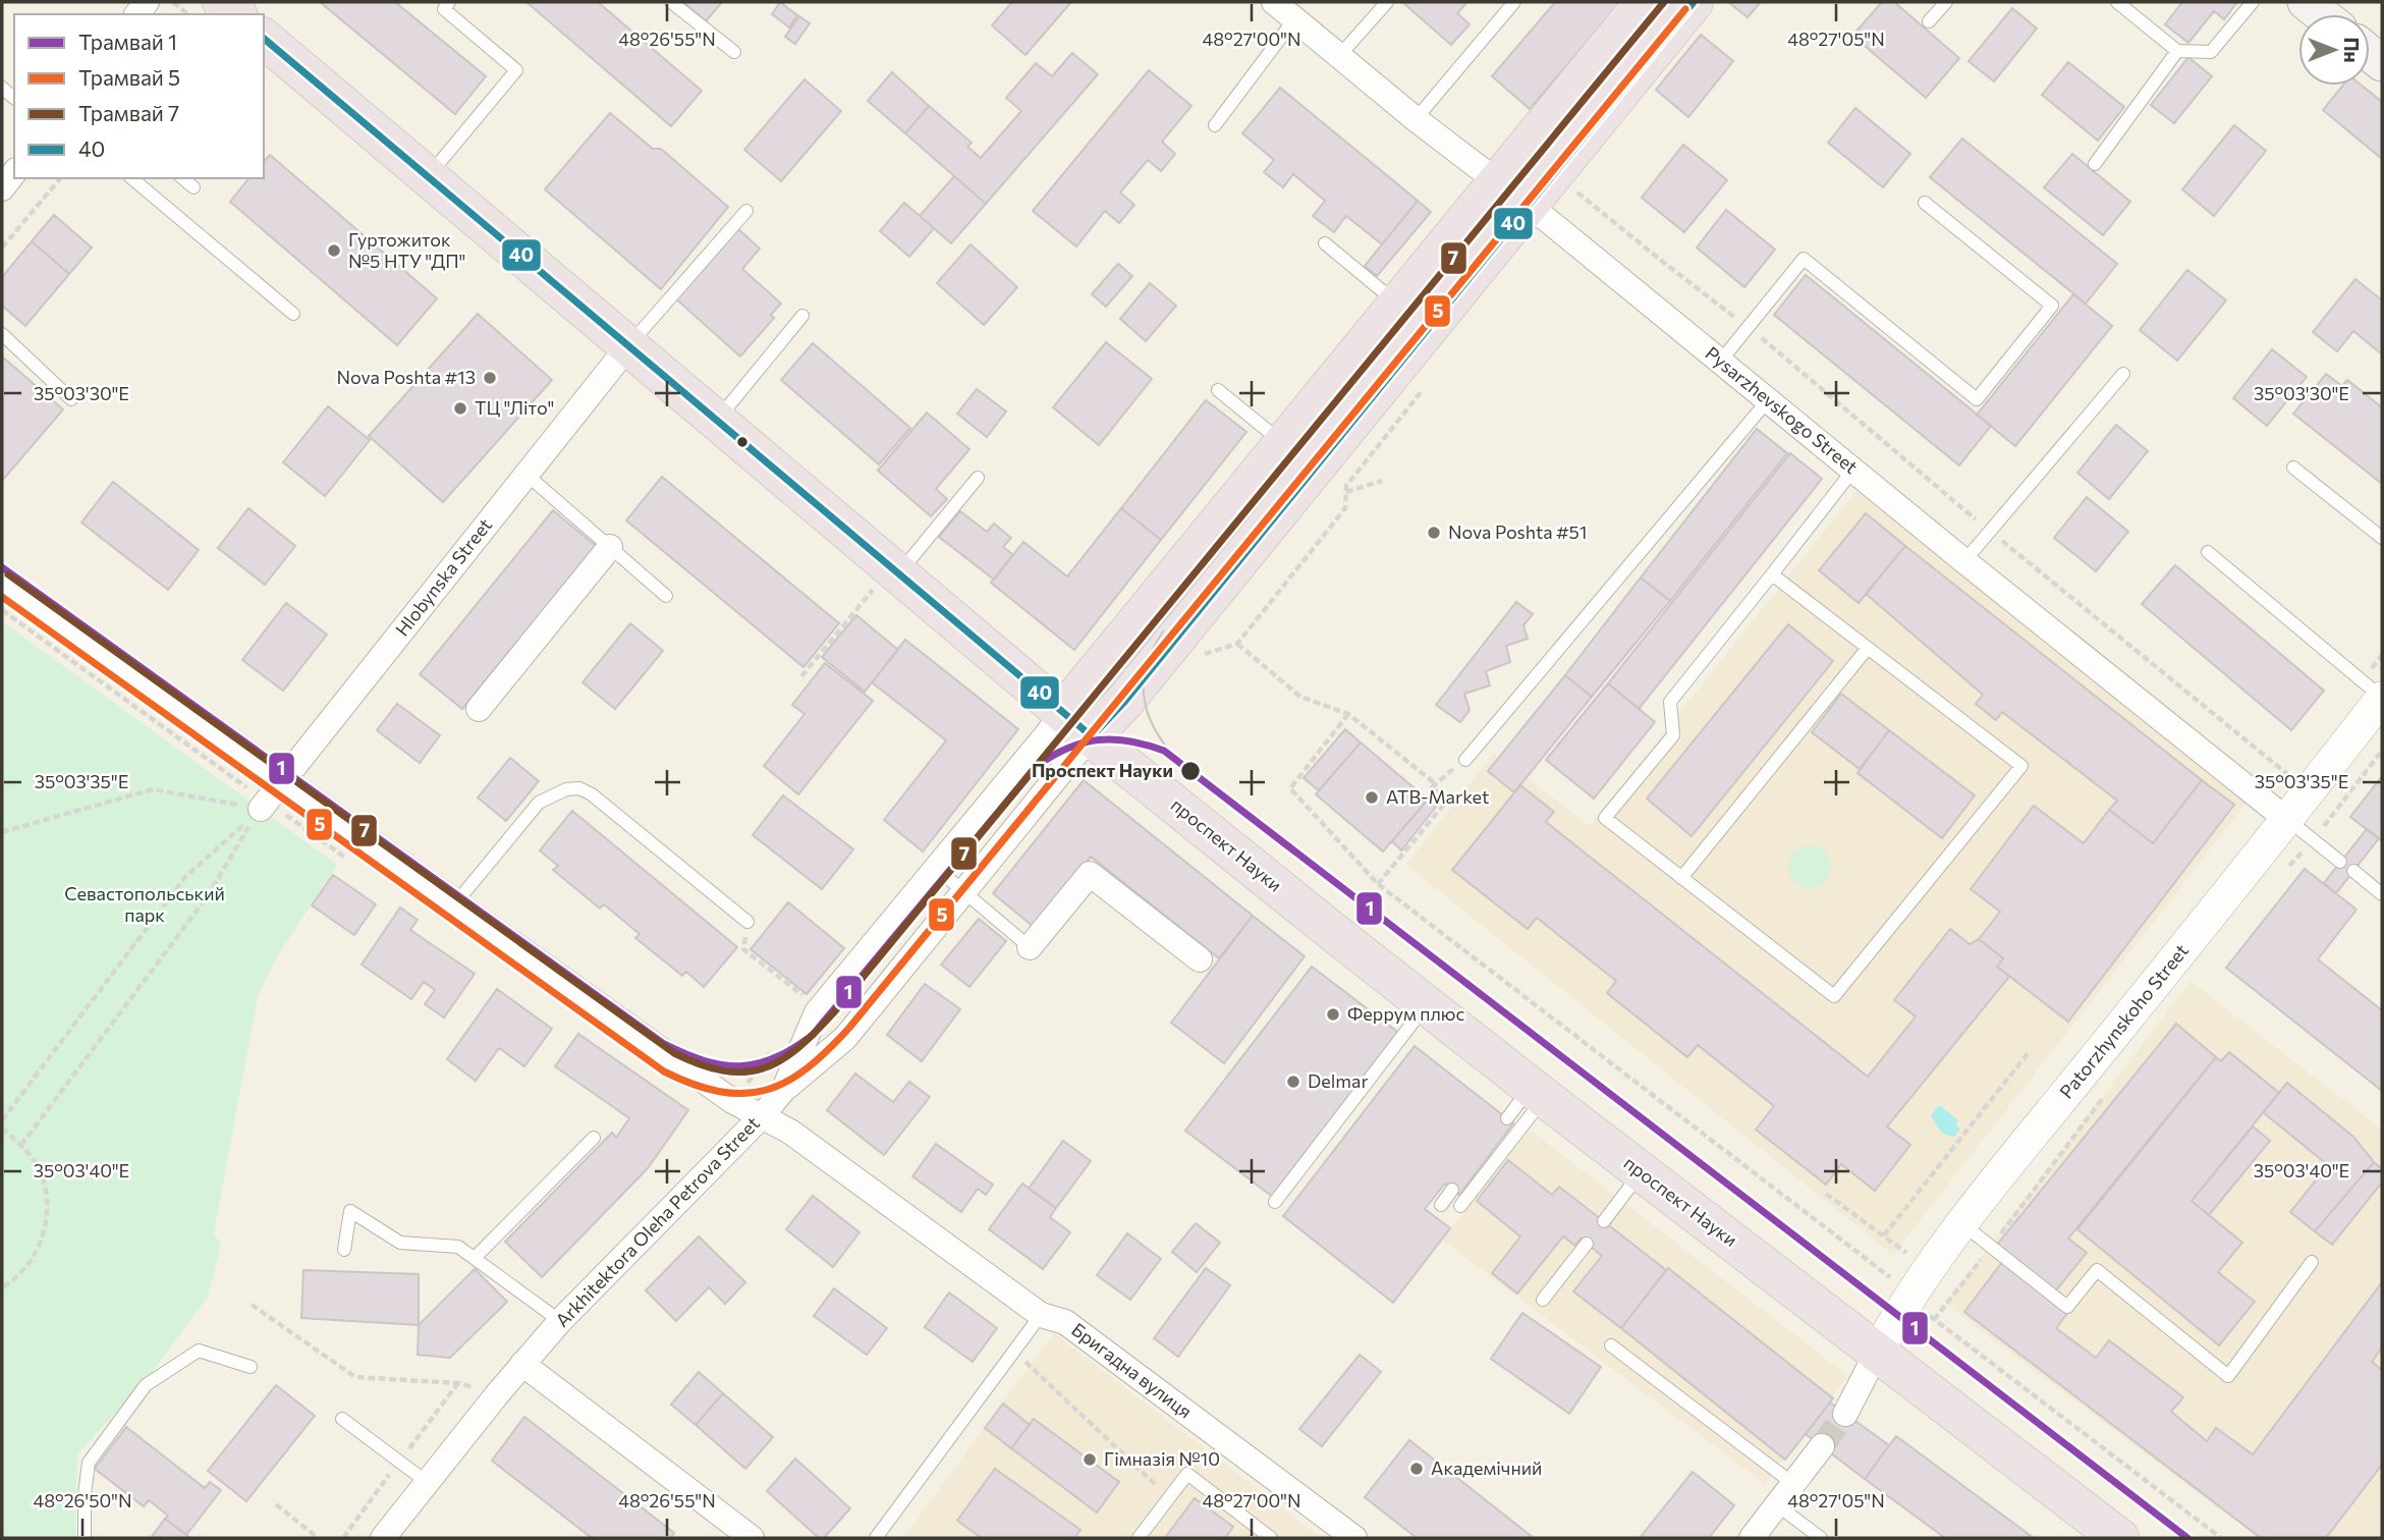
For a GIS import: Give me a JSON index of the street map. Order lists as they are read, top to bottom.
{
  "streets": {
    "main road": ["проспект Науки", "Arkhitektora Oleha Petrova Street"],
    "street": [
      "Pysarzhevskogo Street",
      "Hlobynska Street",
      "Patorzhynskoho Street",
      "Бригадна вулиця"
    ]
  },
  "crossings": [
    ["Pysarzhevskogo Street", "Patorzhynskoho Street"],
    ["Pysarzhevskogo Street", "Arkhitektora Oleha Petrova Street"],
    ["Hlobynska Street", "проспект Науки"],
    ["Hlobynska Street", "Бригадна вулиця"],
    ["проспект Науки", "Patorzhynskoho Street"],
    ["проспект Науки", "Arkhitektora Oleha Petrova Street"],
    ["Arkhitektora Oleha Petrova Street", "Бригадна вулиця"]
  ],
  "parks": ["Севастопольський парк"],
  "places": [
    "Гуртожиток №5 НТУ \"ДП\"",
    "Nova Poshta #13",
    "ТЦ \"Літо\"",
    "Nova Poshta #51",
    "Проспект Науки",
    "ATB-Market",
    "Феррум плюс",
    "Delmar",
    "Гімназія №10",
    "Академічний"
  ],
  "lines": [
    "tram line 7",
    "transit line 40",
    "tram line 5",
    "tram line 1"
  ],
  "legend": [
    "Трамвай 1",
    "Трамвай 5",
    "Трамвай 7",
    "40"
  ],
  "north": "right",
  "coordinates": [
    "48°26'55\"N",
    "48°27'00\"N",
    "48°27'05\"N",
    "35°03'30\"E",
    "35°03'35\"E",
    "35°03'40\"E",
    "48°26'50\"N"
  ]
}
